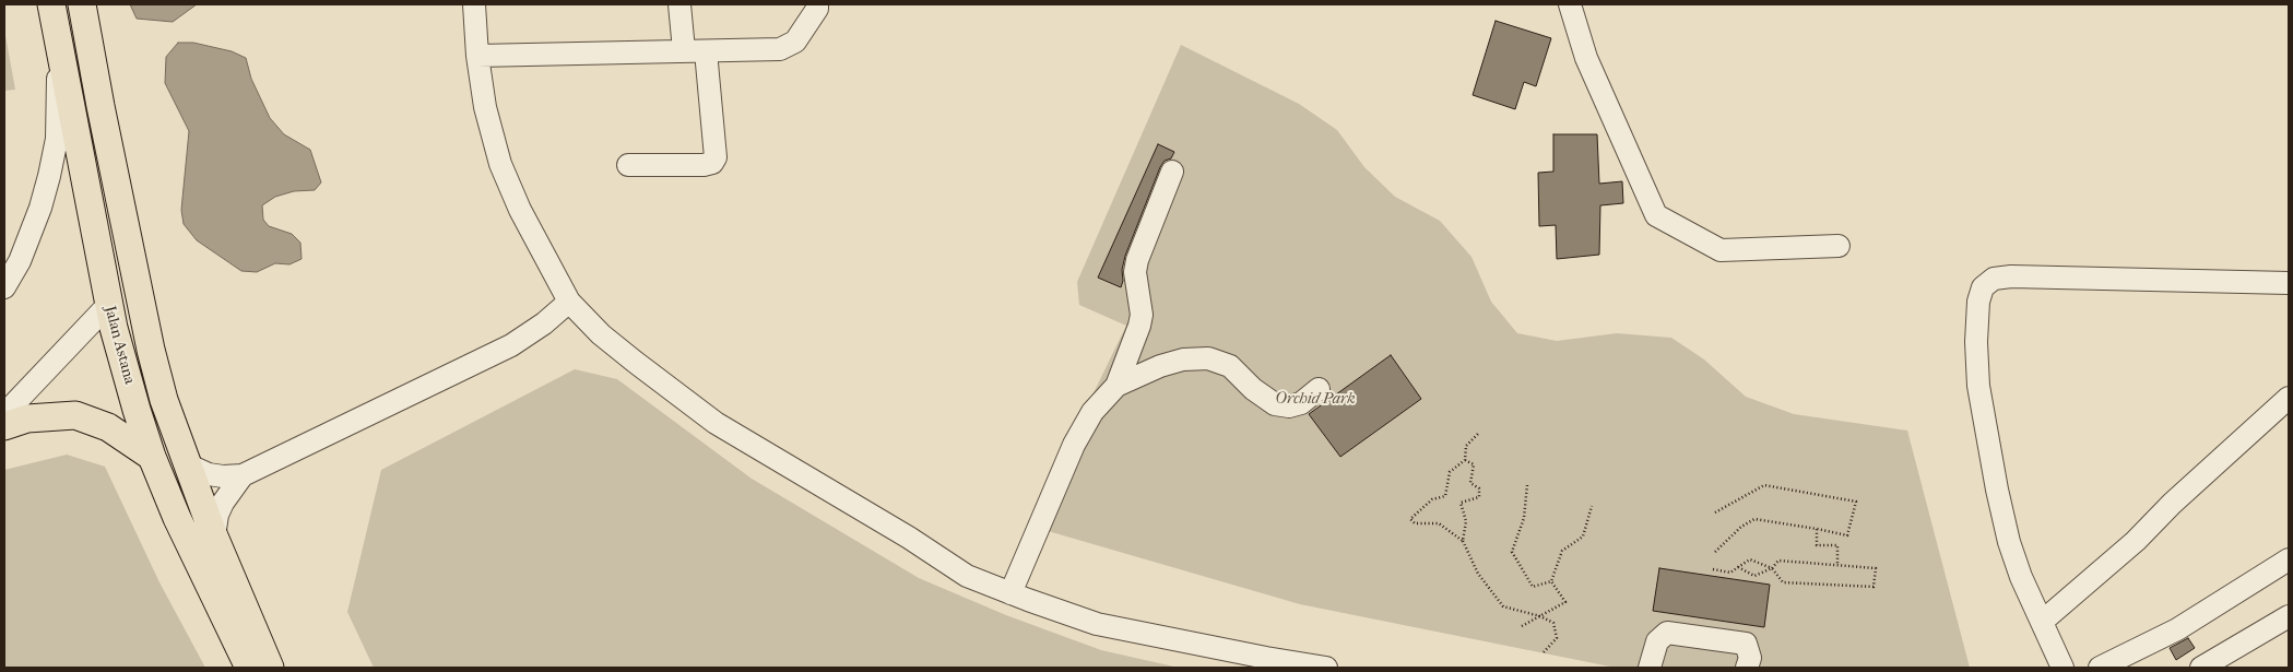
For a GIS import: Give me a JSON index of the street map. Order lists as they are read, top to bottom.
{
  "streets": {
    "main road": ["Jalan Astana"]
  },
  "parks": ["Orchid Park"]
}
